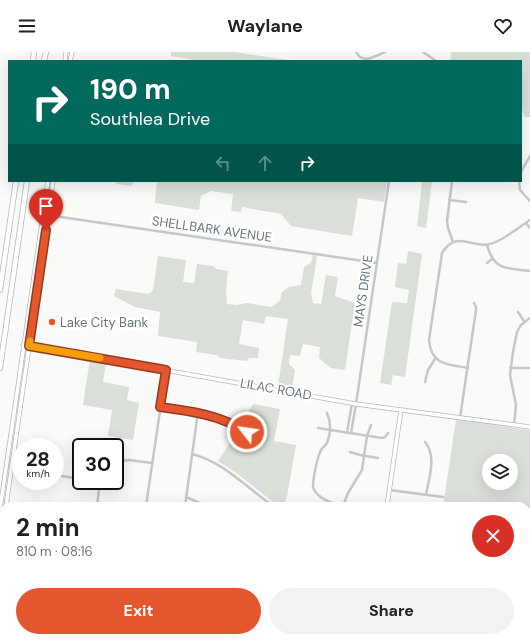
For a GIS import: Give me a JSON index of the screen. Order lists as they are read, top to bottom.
{
  "streets": {
    "main road": ["LILAC ROAD"],
    "street": ["SHELLBARK AVENUE", "MAYS DRIVE"]
  },
  "crossings": [
    ["SHELLBARK AVENUE", "MAYS DRIVE"],
    ["MAYS DRIVE", "LILAC ROAD"]
  ],
  "places": ["Lake City Bank"],
  "page": {
    "header": "Waylane",
    "turn": ["190 m", "Southlea Drive"],
    "speed": "28 km/h",
    "limit": "30",
    "heading": ["2 min", "810 m · 08:16"],
    "buttons": ["Exit", "Share"]
  }
}
